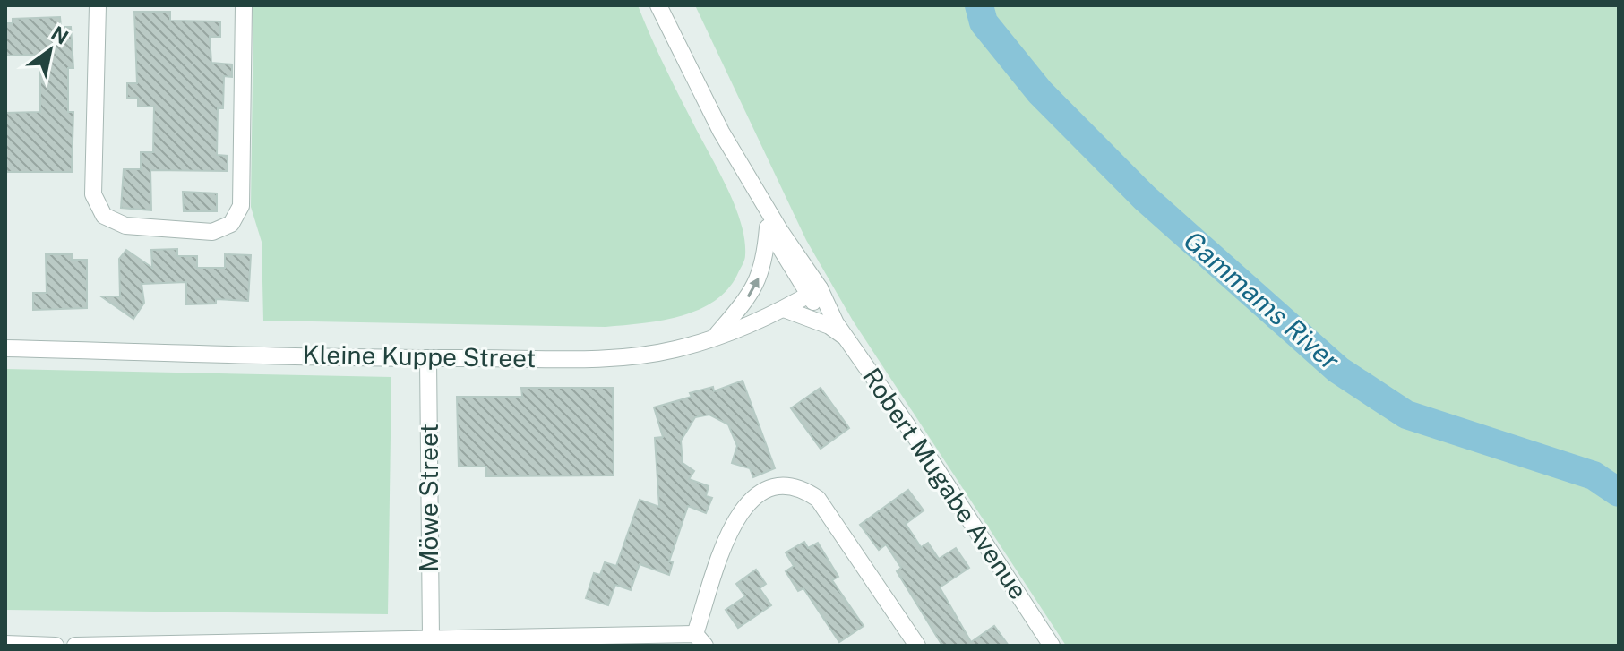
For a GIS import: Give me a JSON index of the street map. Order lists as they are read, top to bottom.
{
  "streets": {
    "street": ["Kleine Kuppe Street", "Robert Mugabe Avenue", "Möwe Street"]
  },
  "crossings": [
    ["Kleine Kuppe Street", "Robert Mugabe Avenue"],
    ["Kleine Kuppe Street", "Möwe Street"]
  ],
  "water": ["Gammams River"],
  "north": "top right"
}
